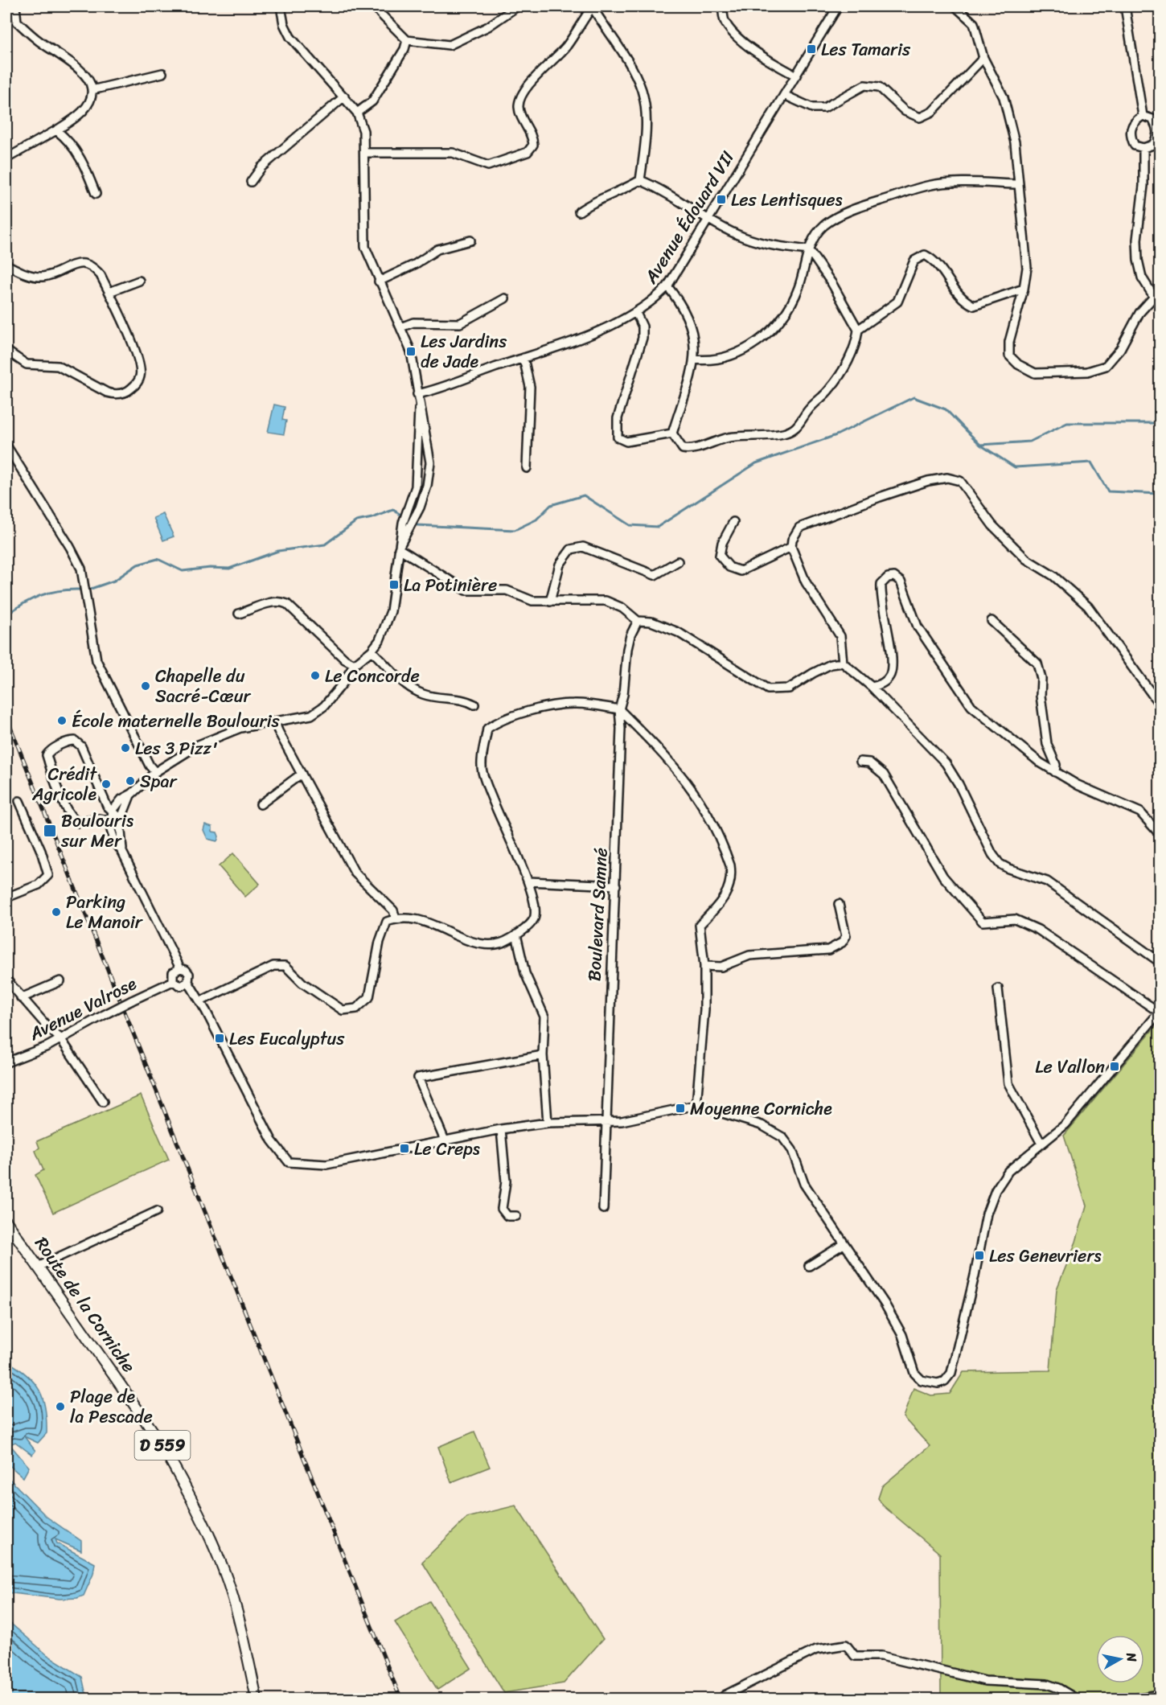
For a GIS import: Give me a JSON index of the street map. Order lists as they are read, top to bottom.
{
  "streets": {
    "main road": ["Route de la Corniche", "D 559"],
    "street": ["Avenue Édouard VII", "Boulevard Samné", "Avenue Valrose"]
  },
  "places": {
    "transit": [
      "Les Tamaris",
      "Les Lentisques",
      "Les Jardins de Jade",
      "La Potinière",
      "Boulouris sur Mer",
      "Les Eucalyptus",
      "Le Vallon",
      "Moyenne Corniche",
      "Le Creps",
      "Les Genevriers"
    ],
    "other": [
      "Le Concorde",
      "Chapelle du Sacré-Cœur",
      "École maternelle Boulouris",
      "Les 3 Pizz'",
      "Spar",
      "Crédit Agricole",
      "Parking Le Manoir",
      "Plage de la Pescade"
    ]
  },
  "north": "right"
}
